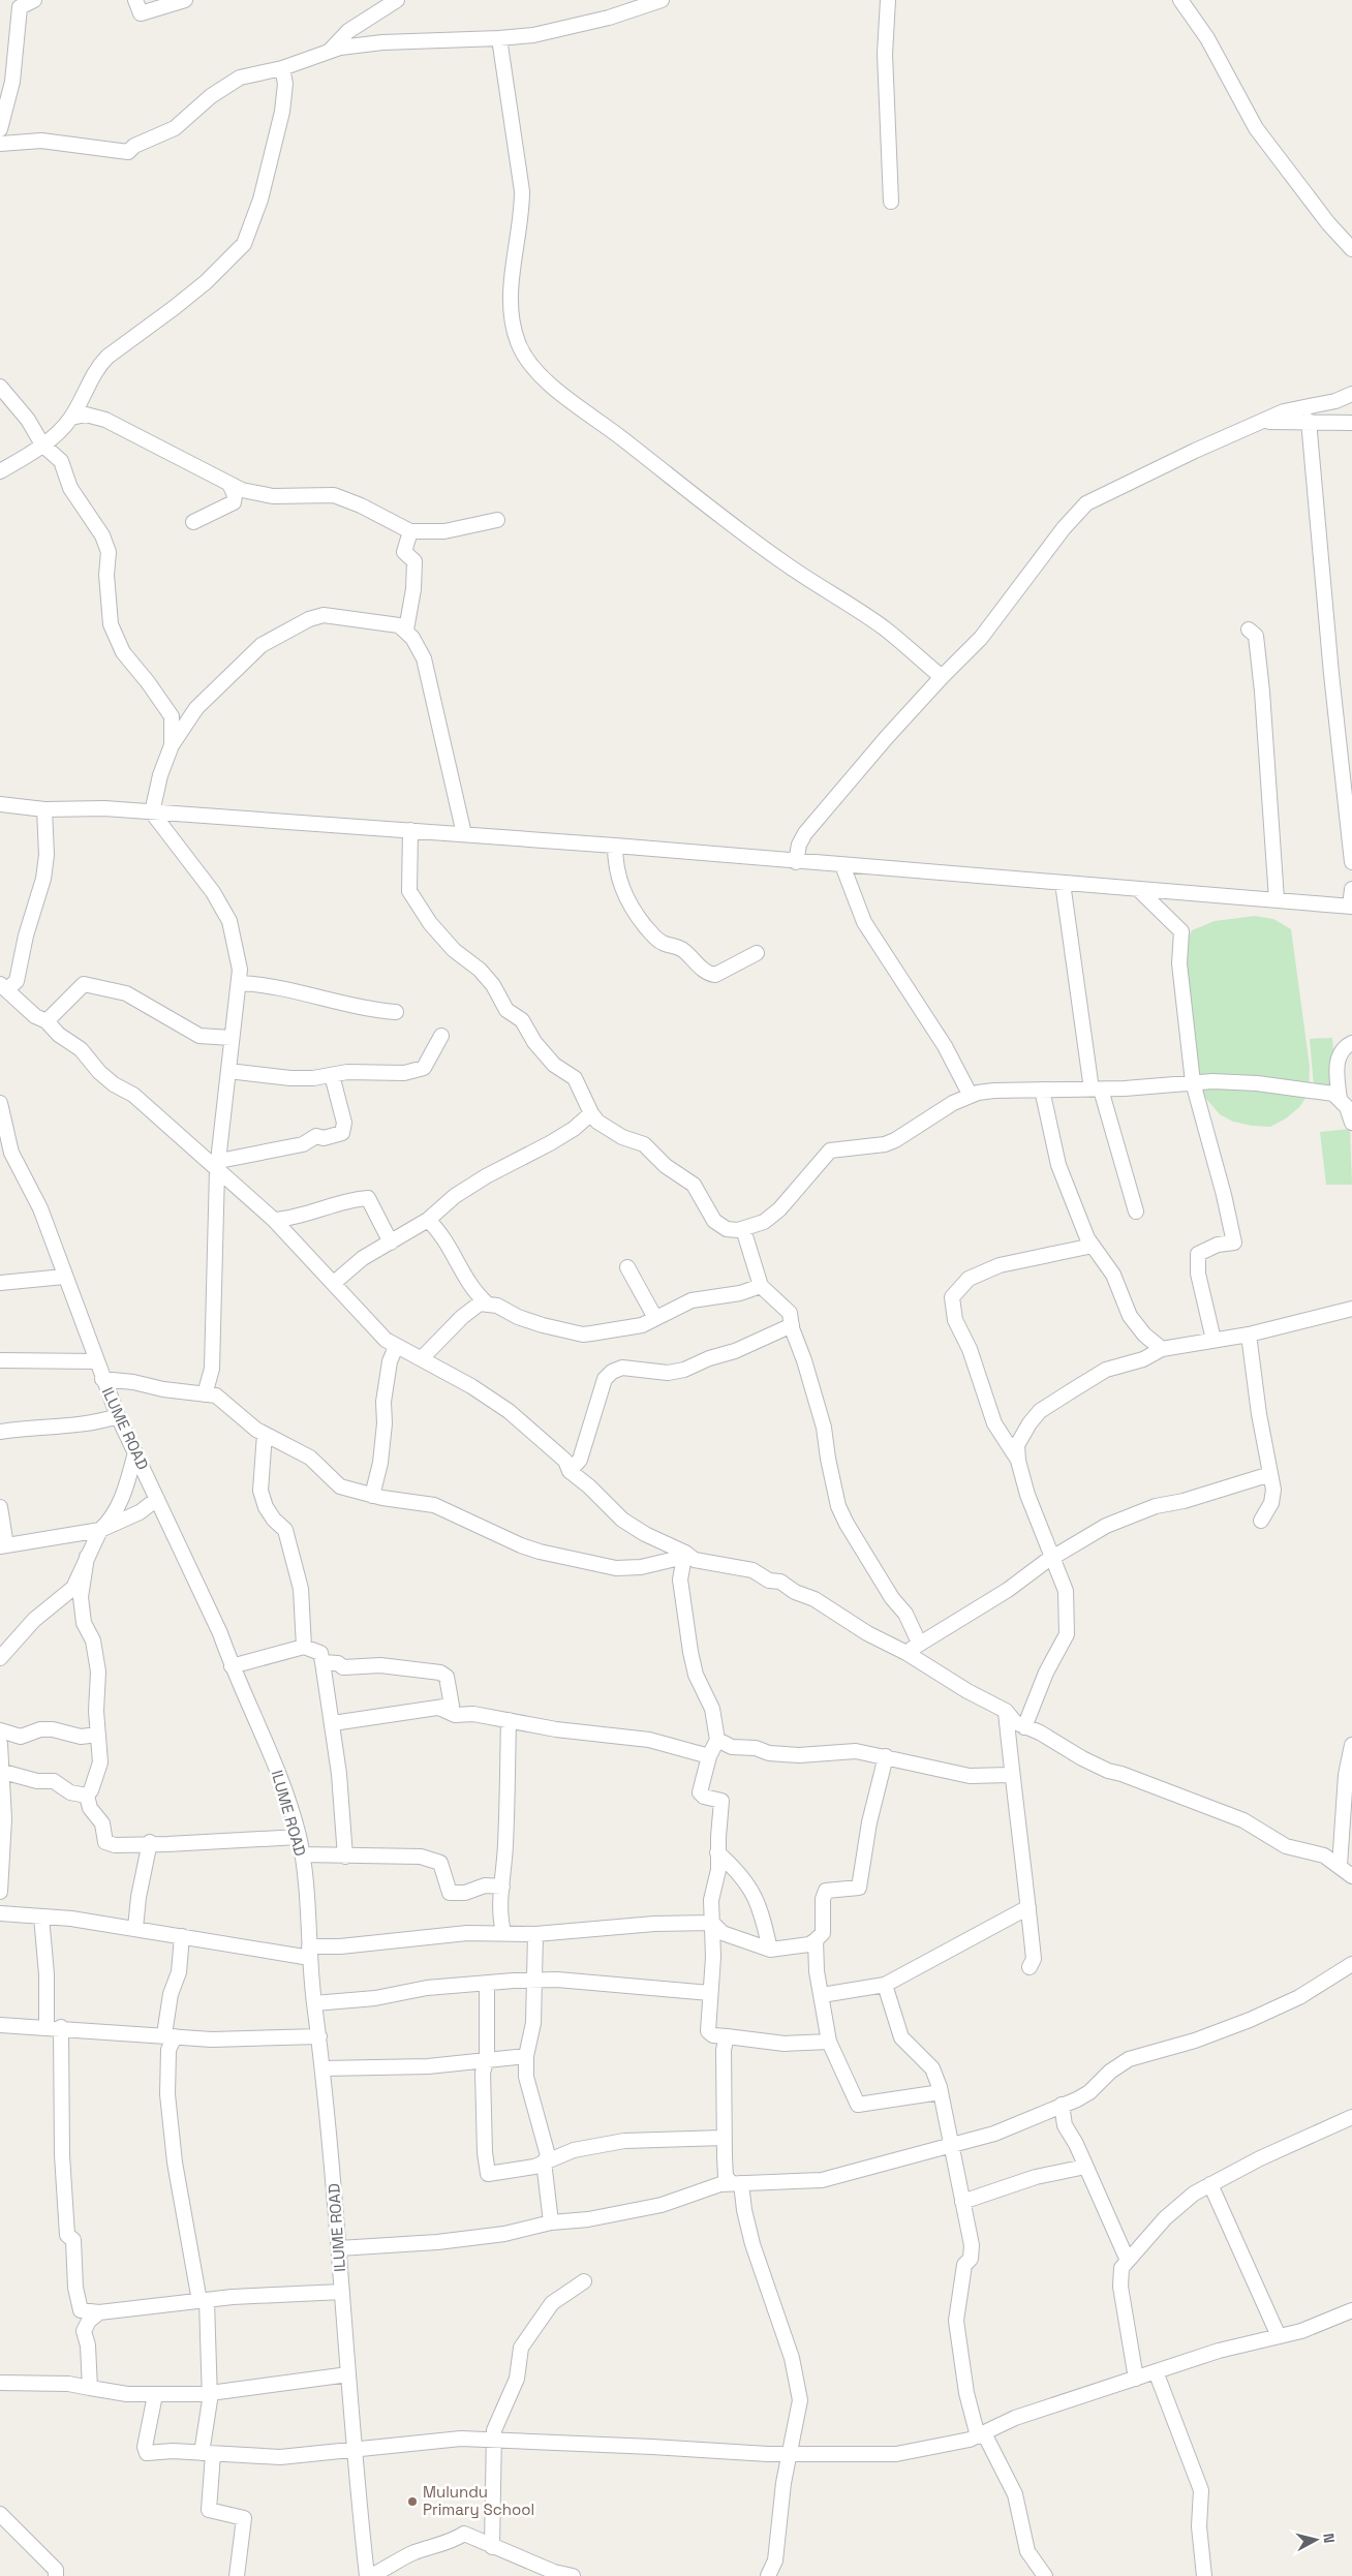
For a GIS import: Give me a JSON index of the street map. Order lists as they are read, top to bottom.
{
  "streets": {
    "street": ["ILUME ROAD"]
  },
  "places": ["Mulundu Primary School"],
  "north": "right"
}
